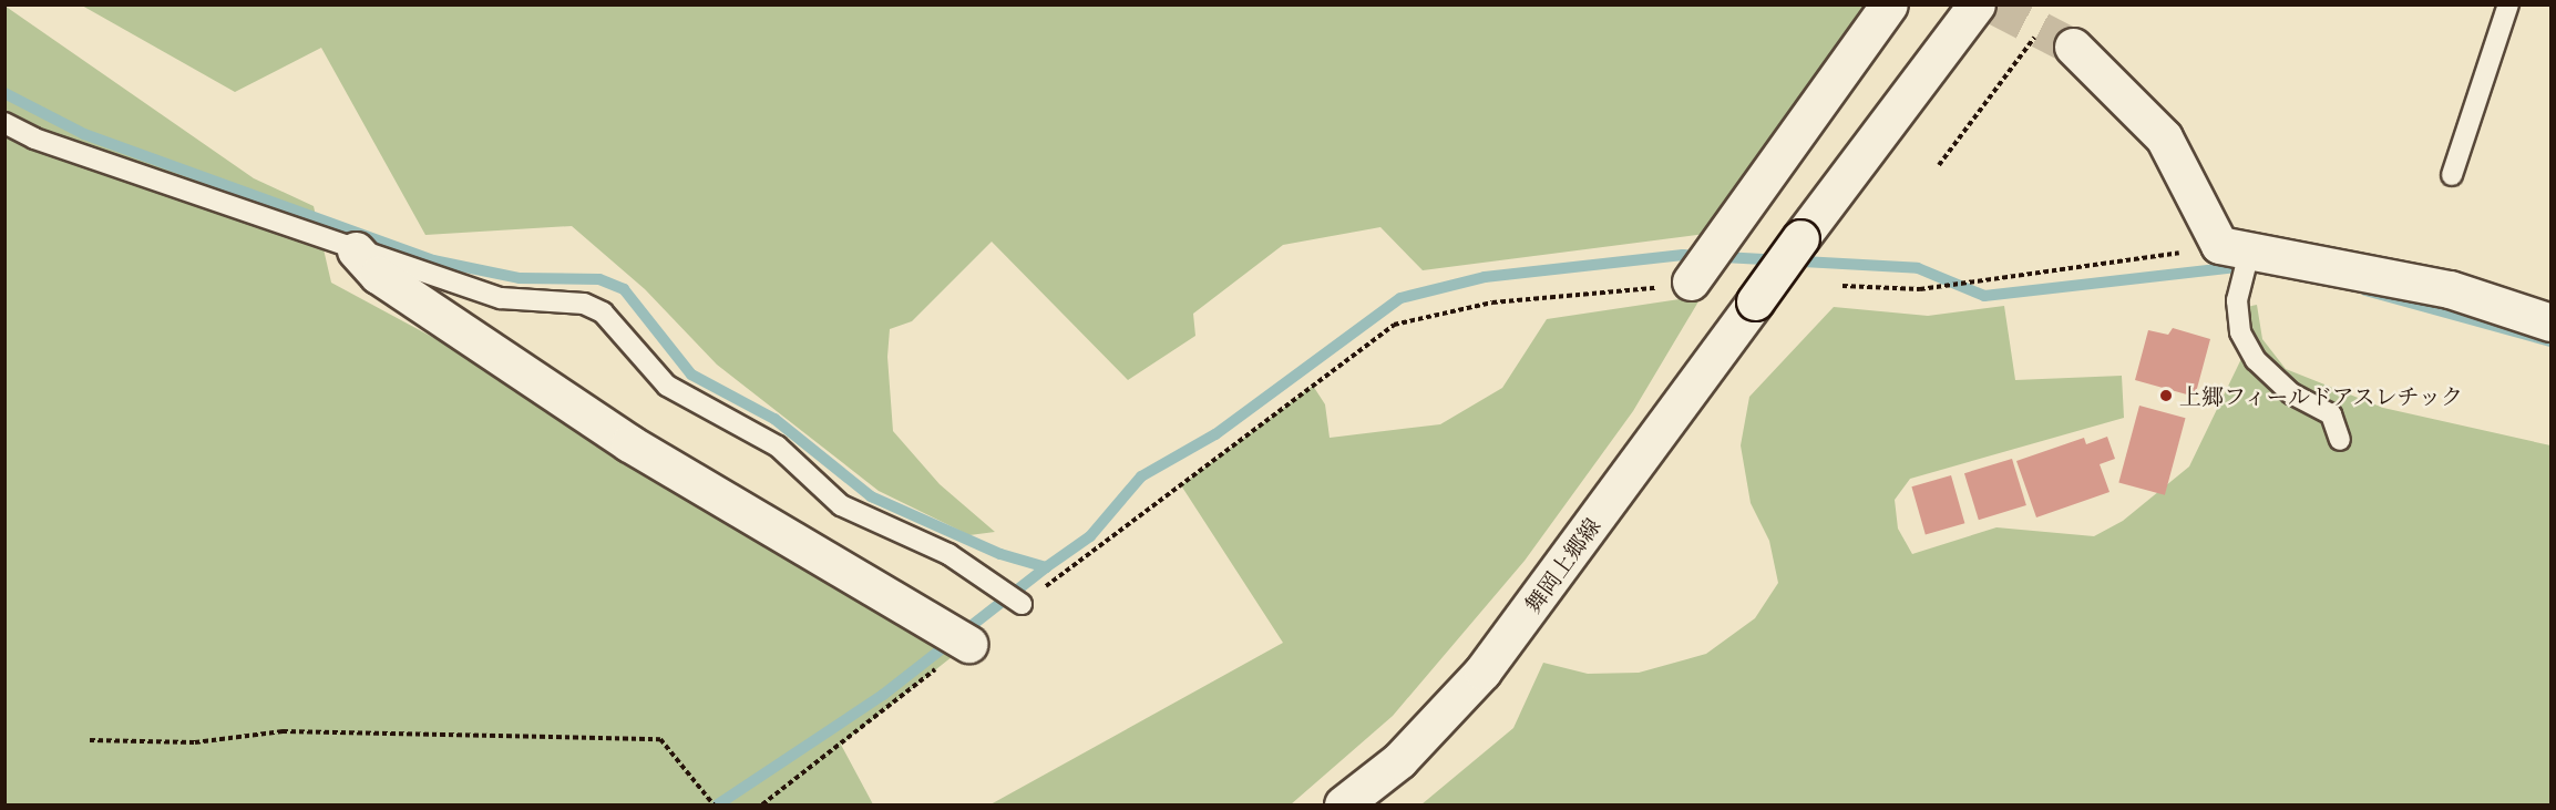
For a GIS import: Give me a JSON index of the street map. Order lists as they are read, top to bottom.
{
  "streets": {
    "street": ["舞岡上郷線"]
  },
  "places": ["上郷フィールドアスレチック"]
}
